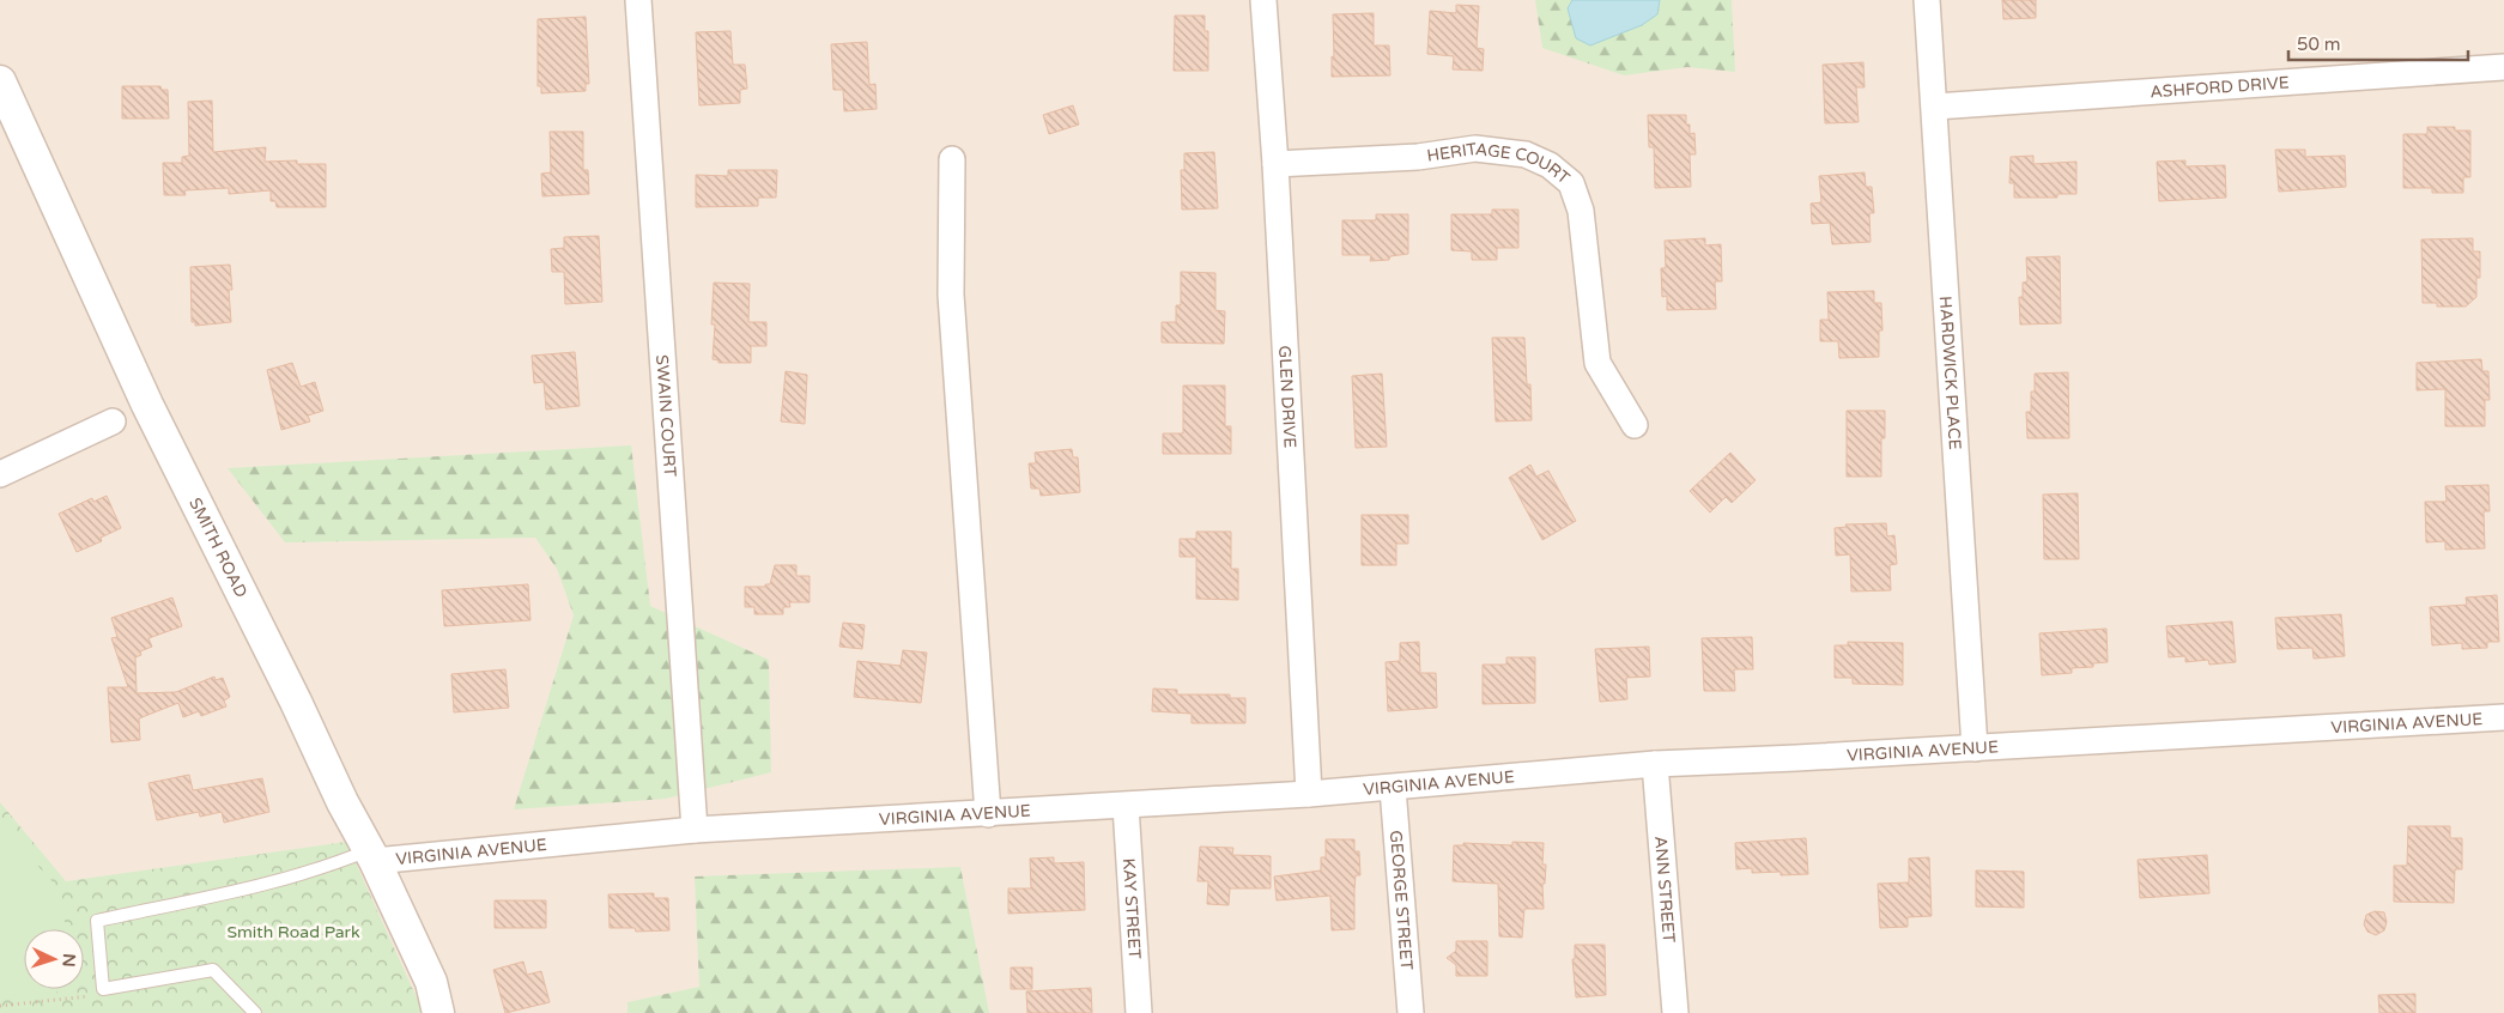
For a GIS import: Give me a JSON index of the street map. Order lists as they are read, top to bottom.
{
  "streets": {
    "street": [
      "ASHFORD DRIVE",
      "HERITAGE COURT",
      "HARDWICK PLACE",
      "GLEN DRIVE",
      "SWAIN COURT",
      "SMITH ROAD",
      "VIRGINIA AVENUE",
      "ANN STREET",
      "GEORGE STREET",
      "KAY STREET"
    ]
  },
  "crossings": [
    ["ASHFORD DRIVE", "HARDWICK PLACE"],
    ["HERITAGE COURT", "GLEN DRIVE"],
    ["HARDWICK PLACE", "VIRGINIA AVENUE"],
    ["GLEN DRIVE", "VIRGINIA AVENUE"],
    ["SWAIN COURT", "VIRGINIA AVENUE"],
    ["SMITH ROAD", "VIRGINIA AVENUE"],
    ["VIRGINIA AVENUE", "ANN STREET"],
    ["VIRGINIA AVENUE", "GEORGE STREET"],
    ["VIRGINIA AVENUE", "KAY STREET"]
  ],
  "parks": ["Smith Road Park"],
  "scale_bar": "50 m",
  "north": "right"
}
